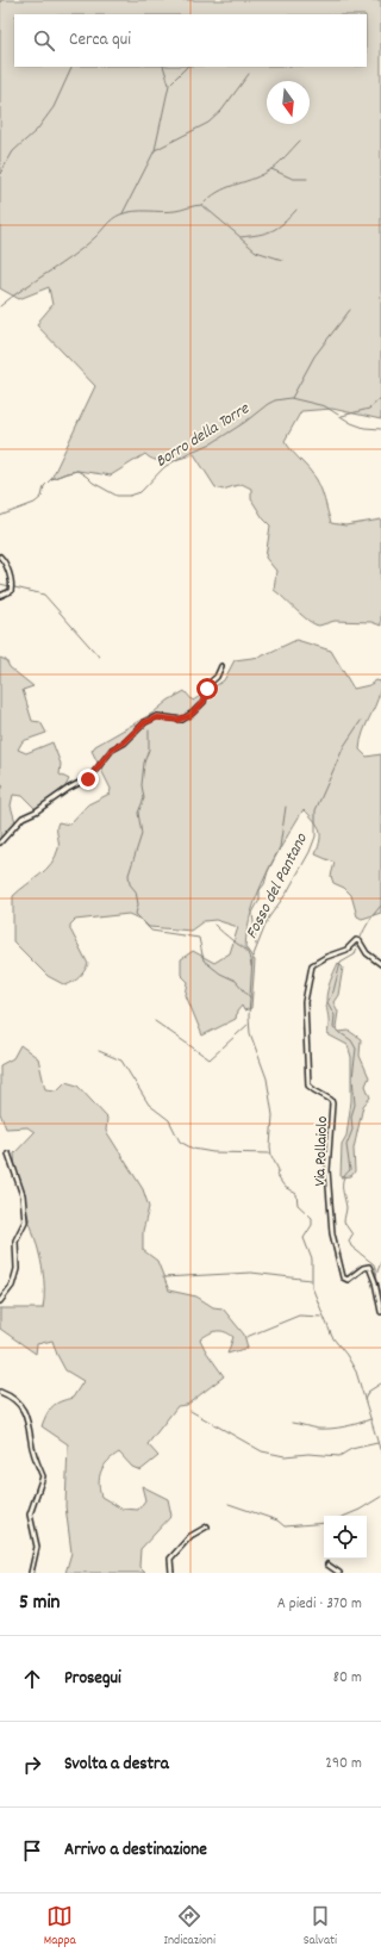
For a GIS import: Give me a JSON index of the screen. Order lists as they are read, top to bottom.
{
  "streets": {
    "street": ["Via Pollaiolo"]
  },
  "water": ["Borro della Torre", "Fosso del Pantano"],
  "north": "bottom",
  "page": {
    "search": "Cerca qui",
    "heading": ["5 min", "A piedi · 370 m"],
    "list": [
      ["Prosegui", "80 m"],
      ["Svolta a destra", "290 m"],
      "Arrivo a destinazione"
    ],
    "nav": ["Mappa", "Indicazioni", "Salvati"]
  }
}
